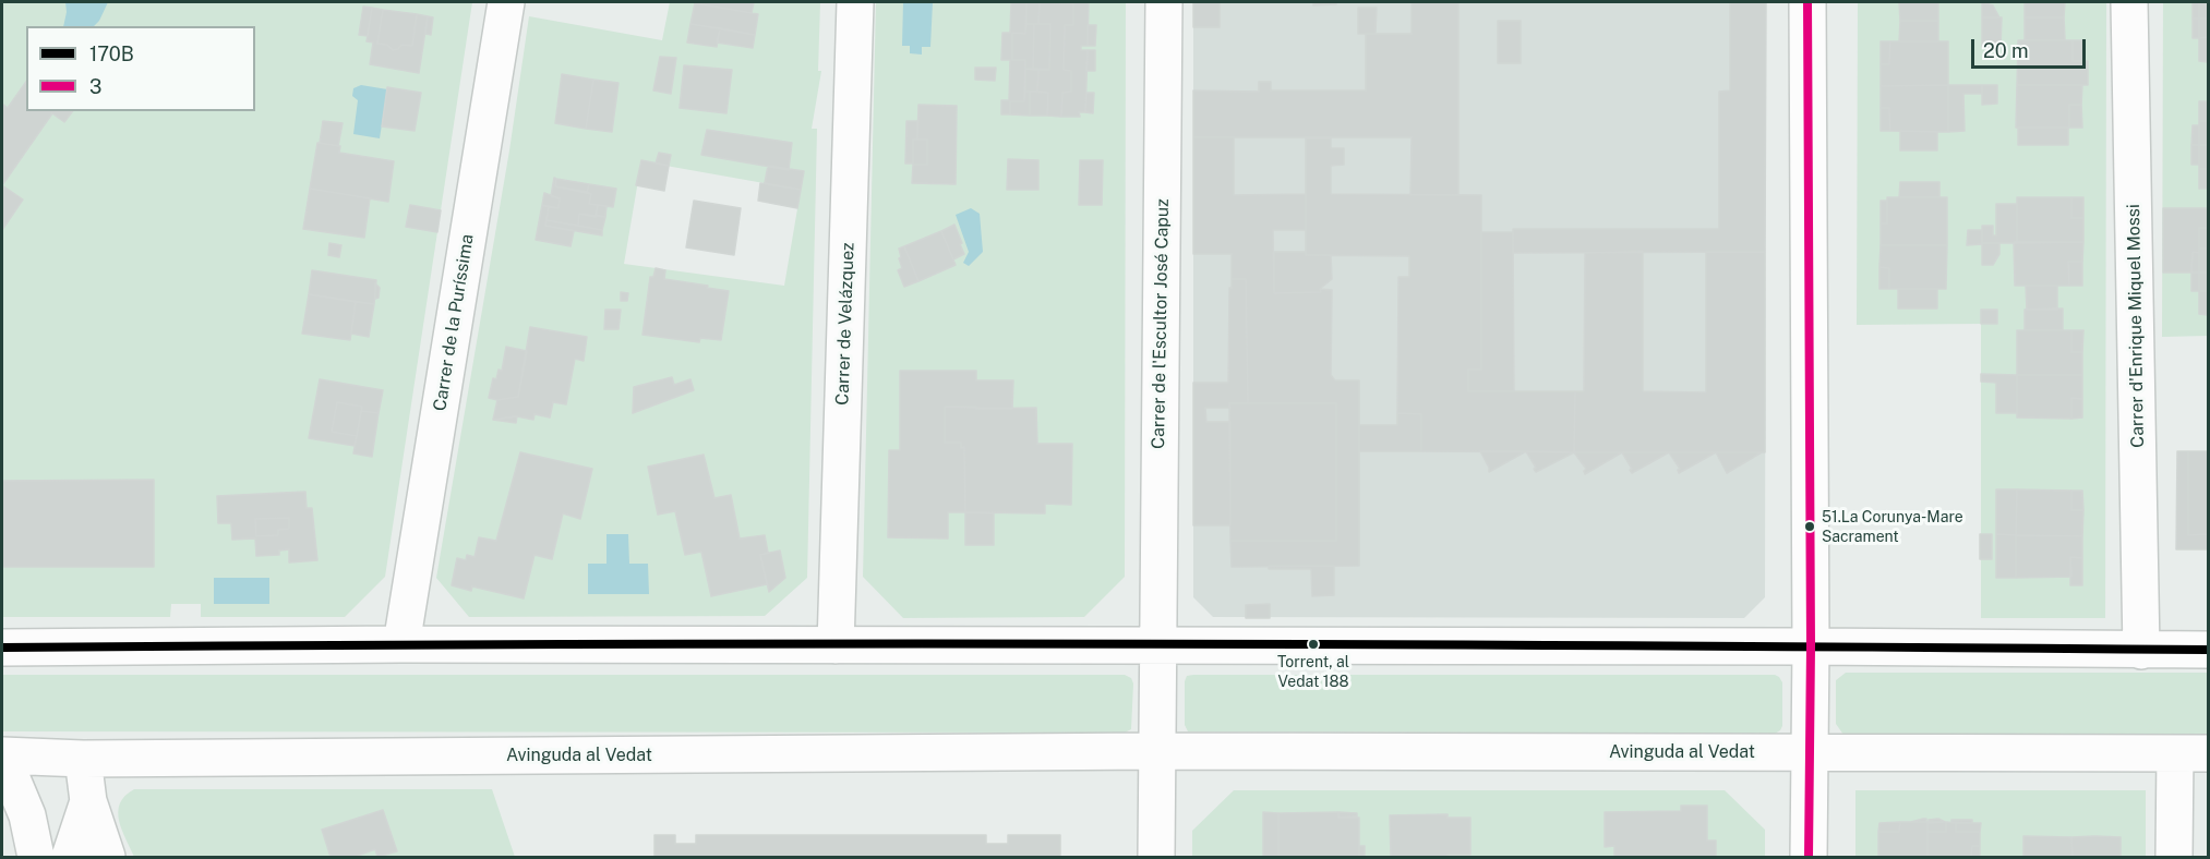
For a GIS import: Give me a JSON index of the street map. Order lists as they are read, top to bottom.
{
  "streets": {
    "street": [
      "Carrer de la Puríssima",
      "Carrer de Velázquez",
      "Carrer de l'Escultor José Capuz",
      "Carrer d'Enrique Miquel Mossi",
      "Avinguda al Vedat"
    ]
  },
  "places": ["51.La Corunya-Mare Sacrament", "Torrent, al Vedat 188"],
  "lines": ["transit line 3", "transit line 170B"],
  "legend": ["170B", "3"],
  "scale_bar": "20 m"
}
